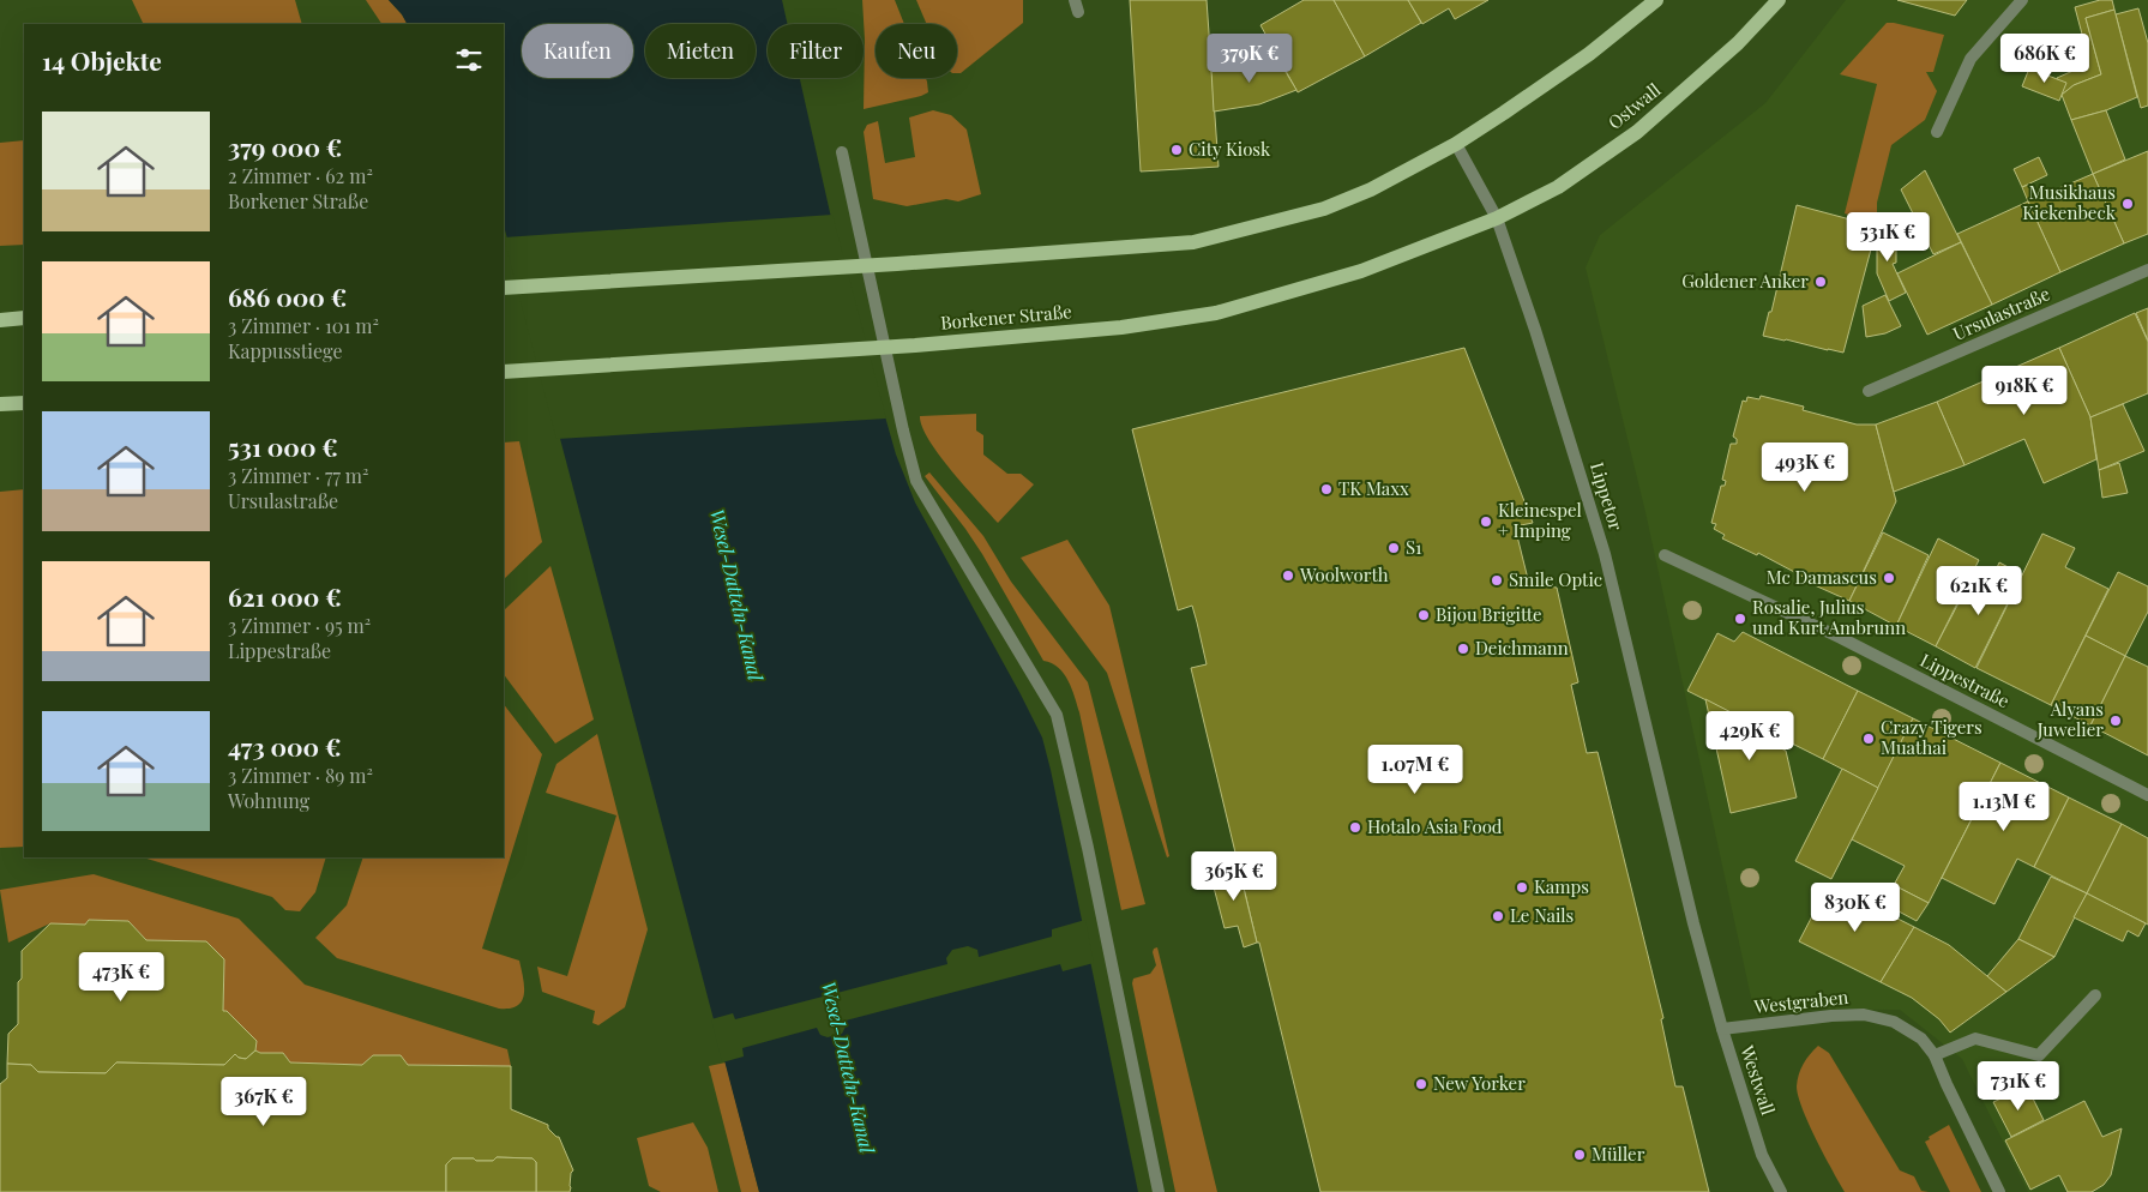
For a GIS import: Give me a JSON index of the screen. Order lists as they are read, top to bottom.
{
  "streets": {
    "main road": ["Ostwall", "Borkener Straße"],
    "street": [
      "Ursulastraße",
      "Lippetor",
      "Lippestraße",
      "Westgraben",
      "Westwall"
    ]
  },
  "crossings": [
    ["Ostwall", "Borkener Straße"],
    ["Ostwall", "Lippetor"],
    ["Borkener Straße", "Lippetor"],
    ["Lippetor", "Westwall"],
    ["Westgraben", "Westwall"]
  ],
  "water": ["Wesel-Datteln-Kanal"],
  "places": [
    "City Kiosk",
    "Musikhaus Kiekenbeck",
    "Goldener Anker",
    "TK Maxx",
    "Kleinespel + Imping",
    "S1",
    "Woolworth",
    "Mc Damascus",
    "Smile Optic",
    "Bijou Brigitte",
    "Rosalie, Julius und Kurt Ambrunn",
    "Deichmann",
    "Alyans Juwelier",
    "Crazy Tigers Muathai",
    "Hotalo Asia Food",
    "Kamps",
    "Le Nails",
    "New Yorker",
    "Müller"
  ],
  "page": {
    "chip": [
      "Kaufen",
      "Mieten",
      "Filter",
      "Neu"
    ],
    "heading": "14 Objekte",
    "price": [
      "379K €",
      "686K €",
      "531K €",
      "918K €",
      "493K €",
      "621K €",
      "429K €",
      "1.07M €",
      "1.13M €",
      "365K €",
      "830K €",
      "473K €",
      "731K €",
      "367K €"
    ],
    "list": [
      {
        "name": "379 000 €",
        "note": "2 Zimmer · 62 m² · Borkener Straße"
      },
      {
        "name": "686 000 €",
        "note": "3 Zimmer · 101 m² · Kappusstiege"
      },
      {
        "name": "531 000 €",
        "note": "3 Zimmer · 77 m² · Ursulastraße"
      },
      {
        "name": "621 000 €",
        "note": "3 Zimmer · 95 m² · Lippestraße"
      },
      {
        "name": "473 000 €",
        "note": "3 Zimmer · 89 m² · Wohnung"
      }
    ]
  }
}
